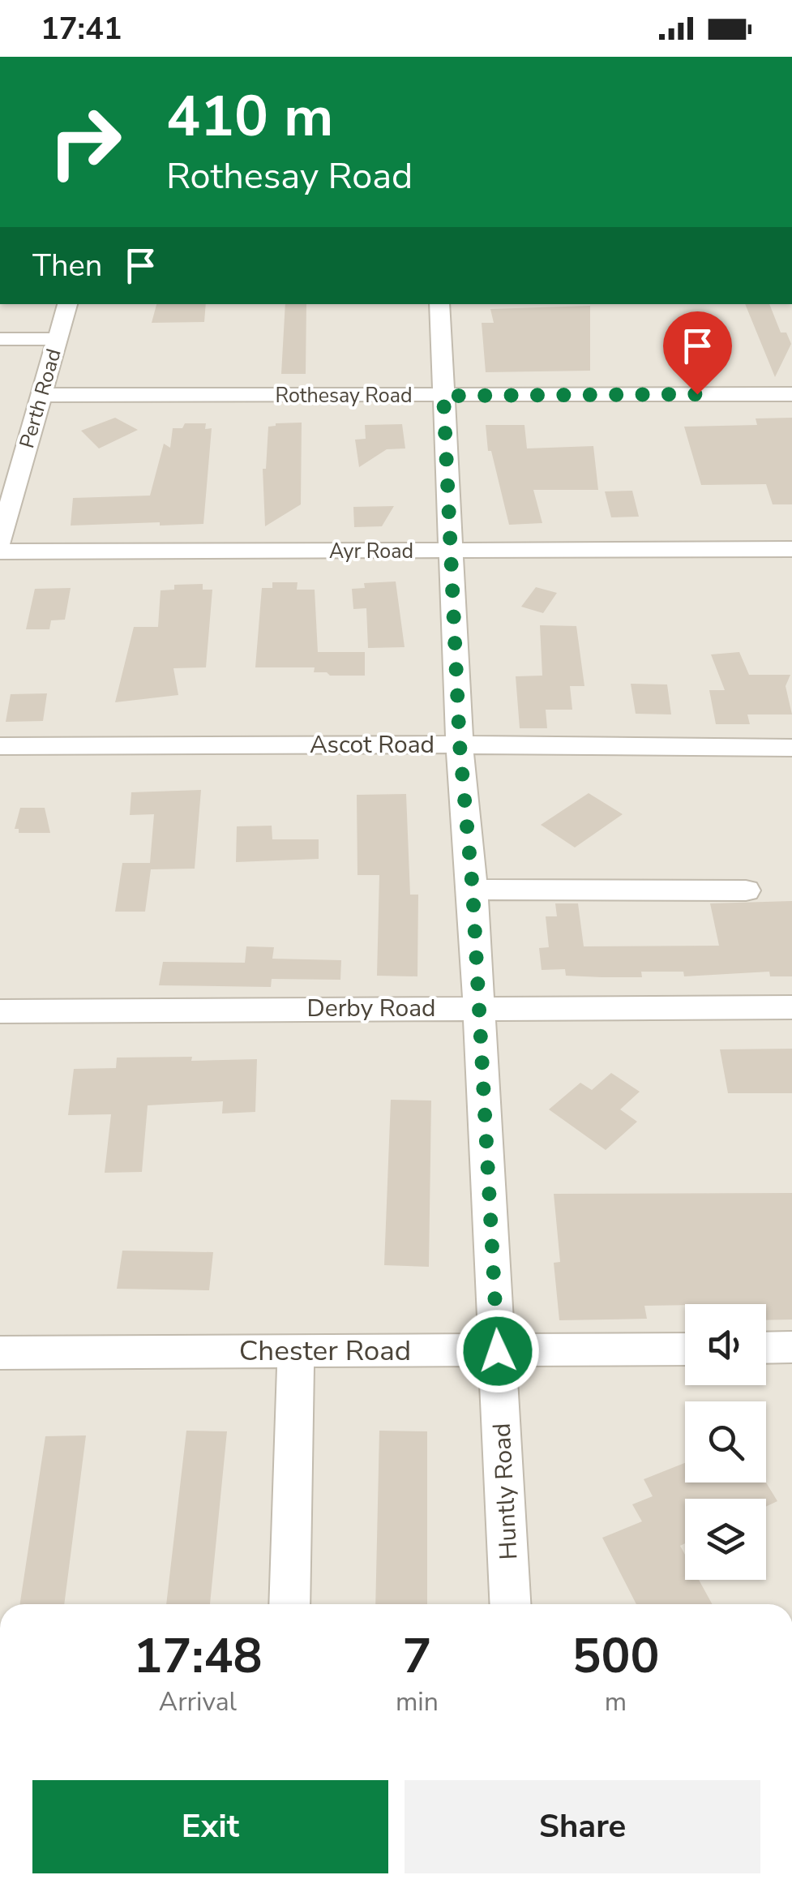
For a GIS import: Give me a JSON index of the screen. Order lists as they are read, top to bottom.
{
  "streets": {
    "street": [
      "Rothesay Road",
      "Perth Road",
      "Ayr Road",
      "Ascot Road",
      "Derby Road",
      "Chester Road",
      "Huntly Road"
    ]
  },
  "crossings": [
    ["Rothesay Road", "Perth Road"],
    ["Rothesay Road", "Huntly Road"],
    ["Ayr Road", "Huntly Road"],
    ["Ascot Road", "Huntly Road"],
    ["Derby Road", "Huntly Road"],
    ["Chester Road", "Huntly Road"]
  ],
  "page": {
    "status": "17:41",
    "turn": ["410 m", "Rothesay Road"],
    "then": "Then",
    "eta": [
      "17:48",
      "Arrival",
      "7",
      "min",
      "500",
      "m"
    ],
    "buttons": ["Exit", "Share"]
  }
}
